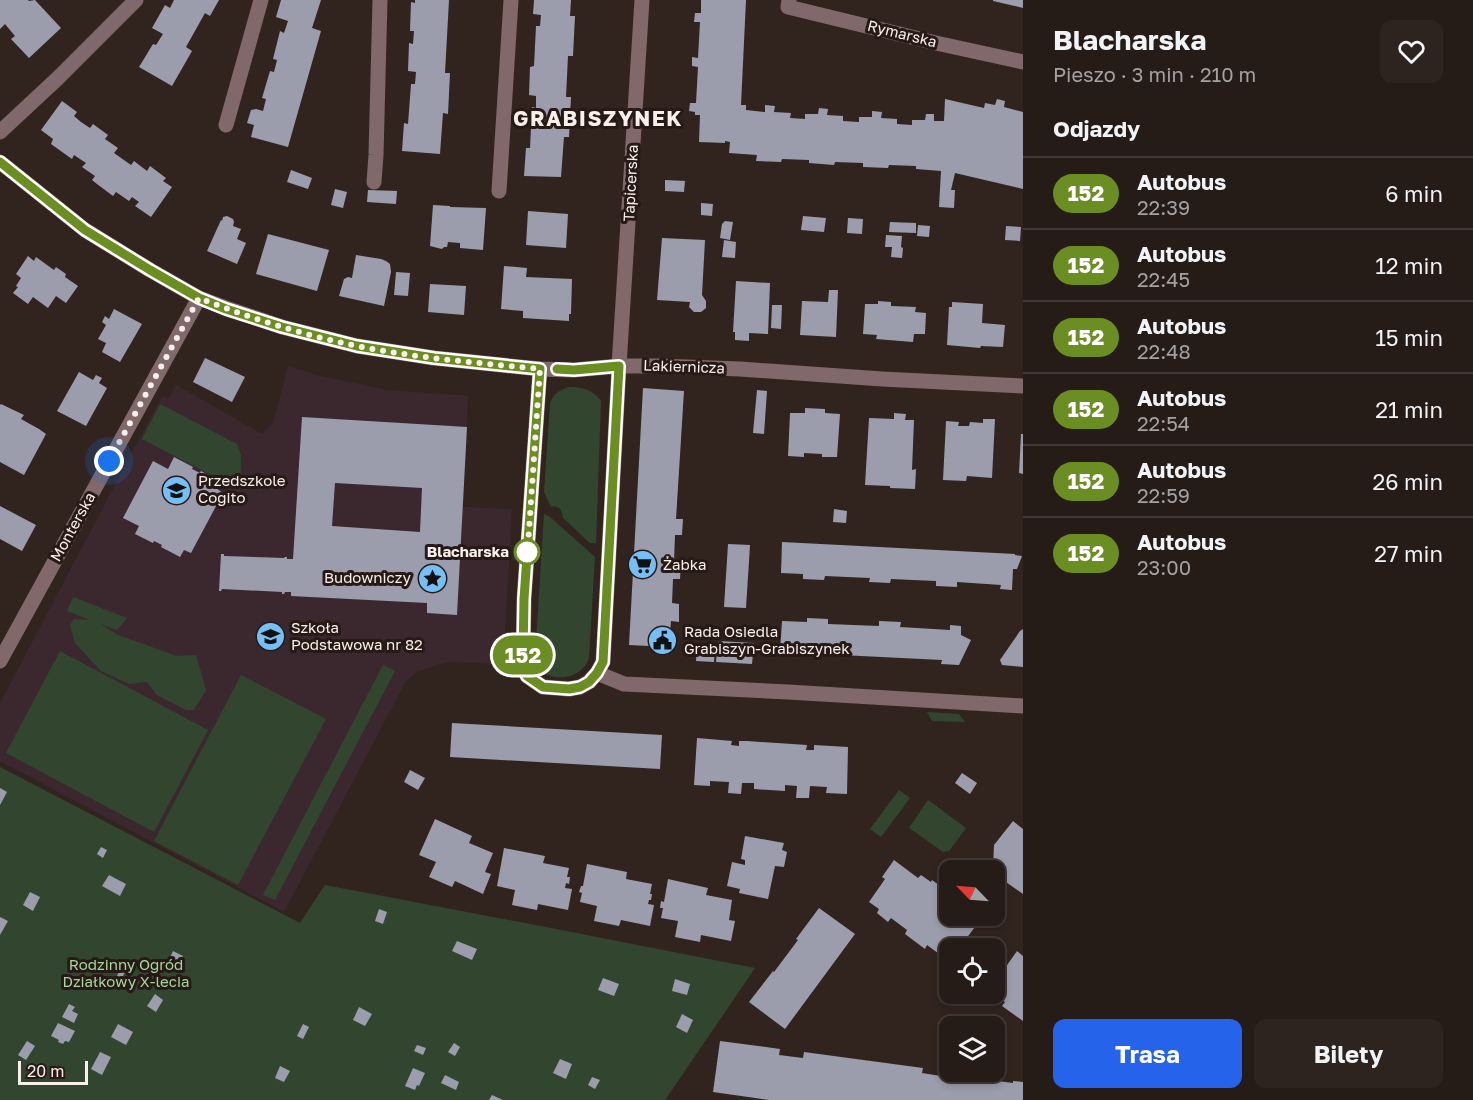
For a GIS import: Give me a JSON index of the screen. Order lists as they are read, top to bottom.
{
  "streets": {
    "street": [
      "Rymarska",
      "Tapicerska",
      "Lakiernicza",
      "Monterska"
    ]
  },
  "crossings": [
    ["Tapicerska", "Lakiernicza"],
    ["Lakiernicza", "Monterska"]
  ],
  "districts": ["GRABISZYNEK"],
  "parks": ["Rodzinny Ogród Działkowy X-lecia"],
  "places": {
    "school or university": ["Przedszkole Cogito", "Szkoła Podstawowa nr 82"],
    "other": ["Blacharska"],
    "supermarket": ["Żabka"],
    "place": ["Budowniczy"],
    "public building": ["Rada Osiedla Grabiszyn-Grabiszynek"]
  },
  "lines": ["bus line 152"],
  "scale_bar": "20 m",
  "north": "top left",
  "page": {
    "on_map": "152",
    "heading": [
      ["Blacharska", "Pieszo · 3 min · 210 m"],
      "Odjazdy"
    ],
    "list": [
      {
        "mark": "152",
        "name": "Autobus",
        "note": "22:39",
        "value": "6 min"
      },
      {
        "mark": "152",
        "name": "Autobus",
        "note": "22:45",
        "value": "12 min"
      },
      {
        "mark": "152",
        "name": "Autobus",
        "note": "22:48",
        "value": "15 min"
      },
      {
        "mark": "152",
        "name": "Autobus",
        "note": "22:54",
        "value": "21 min"
      },
      {
        "mark": "152",
        "name": "Autobus",
        "note": "22:59",
        "value": "26 min"
      },
      {
        "mark": "152",
        "name": "Autobus",
        "note": "23:00",
        "value": "27 min"
      }
    ],
    "buttons": ["Trasa", "Bilety"],
    "scale": "20 m"
  }
}
